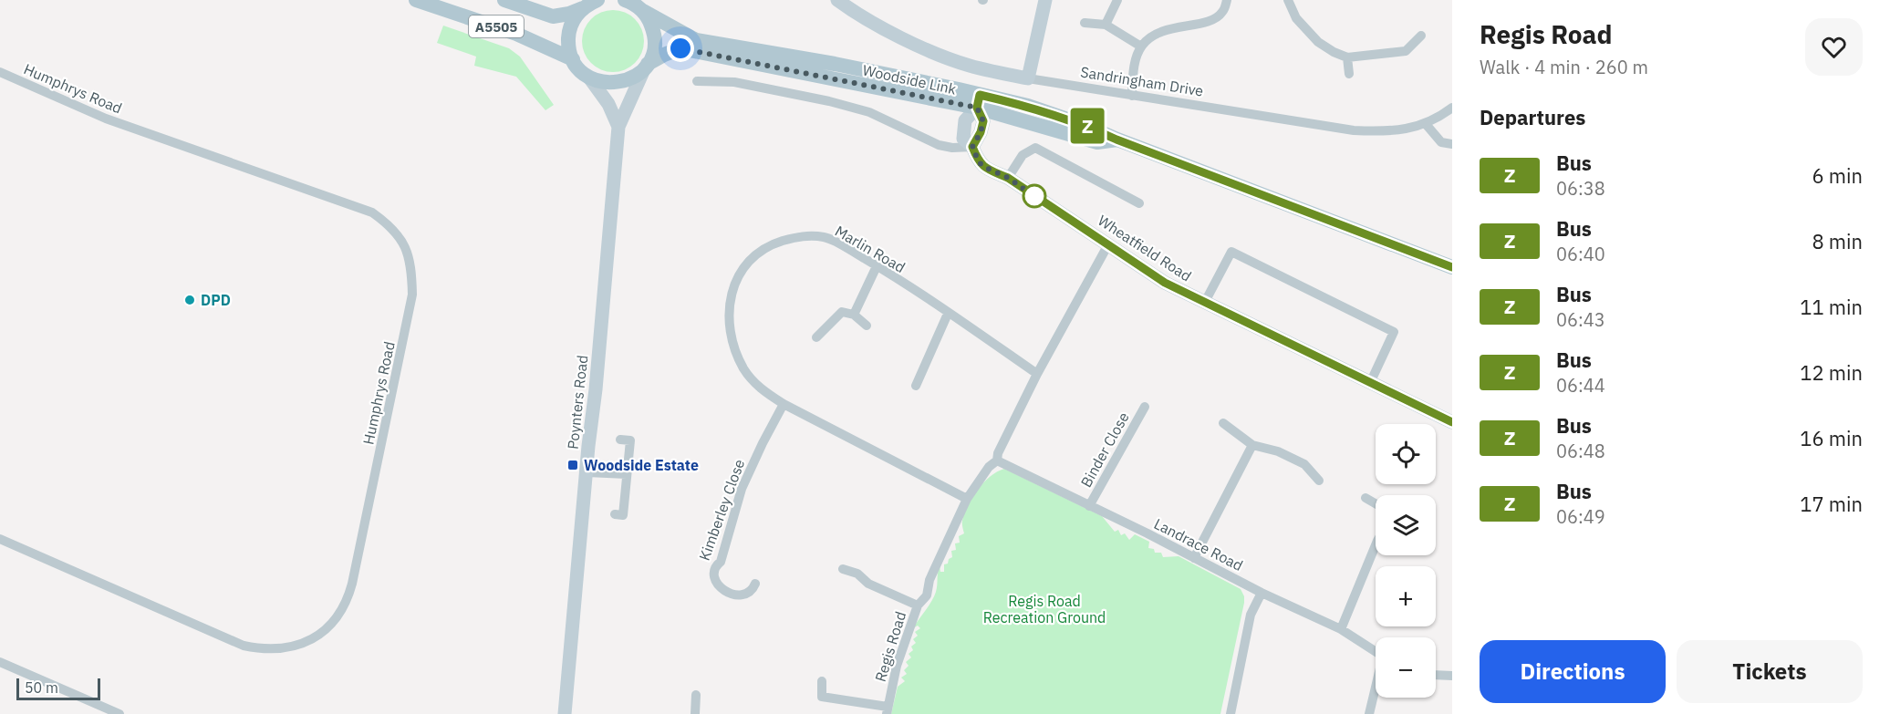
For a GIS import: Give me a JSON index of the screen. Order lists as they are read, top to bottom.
{
  "streets": {
    "main road": ["A5505", "Woodside Link"],
    "street": [
      "Sandringham Drive",
      "Humphrys Road",
      "Wheatfield Road",
      "Marlin Road",
      "Poynters Road",
      "Binder Close",
      "Kimberley Close",
      "Landrace Road",
      "Regis Road"
    ]
  },
  "crossings": [
    ["Woodside Link", "Poynters Road"],
    ["Wheatfield Road", "Regis Road"],
    ["Marlin Road", "Kimberley Close"],
    ["Marlin Road", "Regis Road"],
    ["Binder Close", "Landrace Road"],
    ["Landrace Road", "Regis Road"]
  ],
  "parks": ["Regis Road Recreation Ground"],
  "places": {
    "other": ["DPD"],
    "transit": ["Woodside Estate"]
  },
  "lines": ["bus line Z"],
  "scale_bar": "50 m",
  "page": {
    "on_map": "Z",
    "heading": [
      ["Regis Road", "Walk · 4 min · 260 m"],
      "Departures"
    ],
    "list": [
      {
        "mark": "Z",
        "name": "Bus",
        "note": "06:38",
        "value": "6 min"
      },
      {
        "mark": "Z",
        "name": "Bus",
        "note": "06:40",
        "value": "8 min"
      },
      {
        "mark": "Z",
        "name": "Bus",
        "note": "06:43",
        "value": "11 min"
      },
      {
        "mark": "Z",
        "name": "Bus",
        "note": "06:44",
        "value": "12 min"
      },
      {
        "mark": "Z",
        "name": "Bus",
        "note": "06:48",
        "value": "16 min"
      },
      {
        "mark": "Z",
        "name": "Bus",
        "note": "06:49",
        "value": "17 min"
      }
    ],
    "map_buttons": ["+", "−"],
    "buttons": ["Directions", "Tickets"],
    "scale": "50 m"
  }
}
